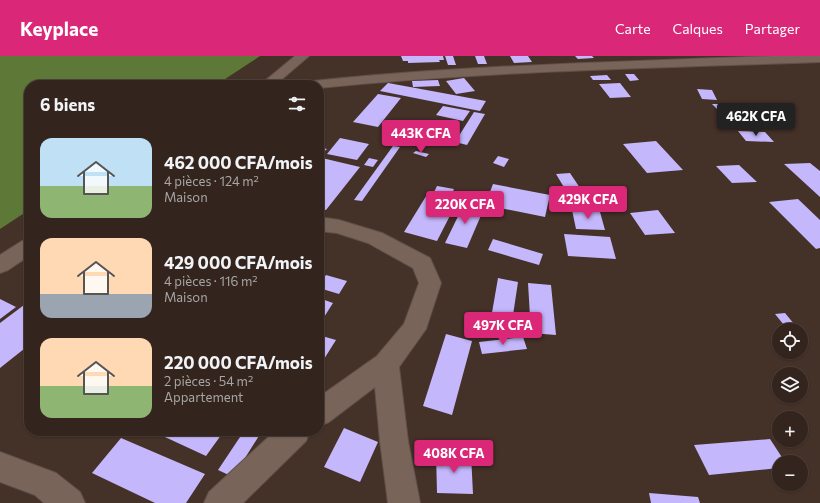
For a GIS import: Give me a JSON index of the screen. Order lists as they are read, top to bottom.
{
  "page": {
    "header": "Keyplace",
    "nav": ["Carte", "Calques", "Partager"],
    "heading": "6 biens",
    "price": [
      "462K CFA",
      "443K CFA",
      "429K CFA",
      "220K CFA",
      "497K CFA",
      "408K CFA"
    ],
    "list": [
      {
        "name": "462 000 CFA/mois",
        "note": "4 pièces · 124 m² · Maison"
      },
      {
        "name": "429 000 CFA/mois",
        "note": "4 pièces · 116 m² · Maison"
      },
      {
        "name": "220 000 CFA/mois",
        "note": "2 pièces · 54 m² · Appartement"
      }
    ],
    "map_buttons": ["+", "−"]
  }
}
